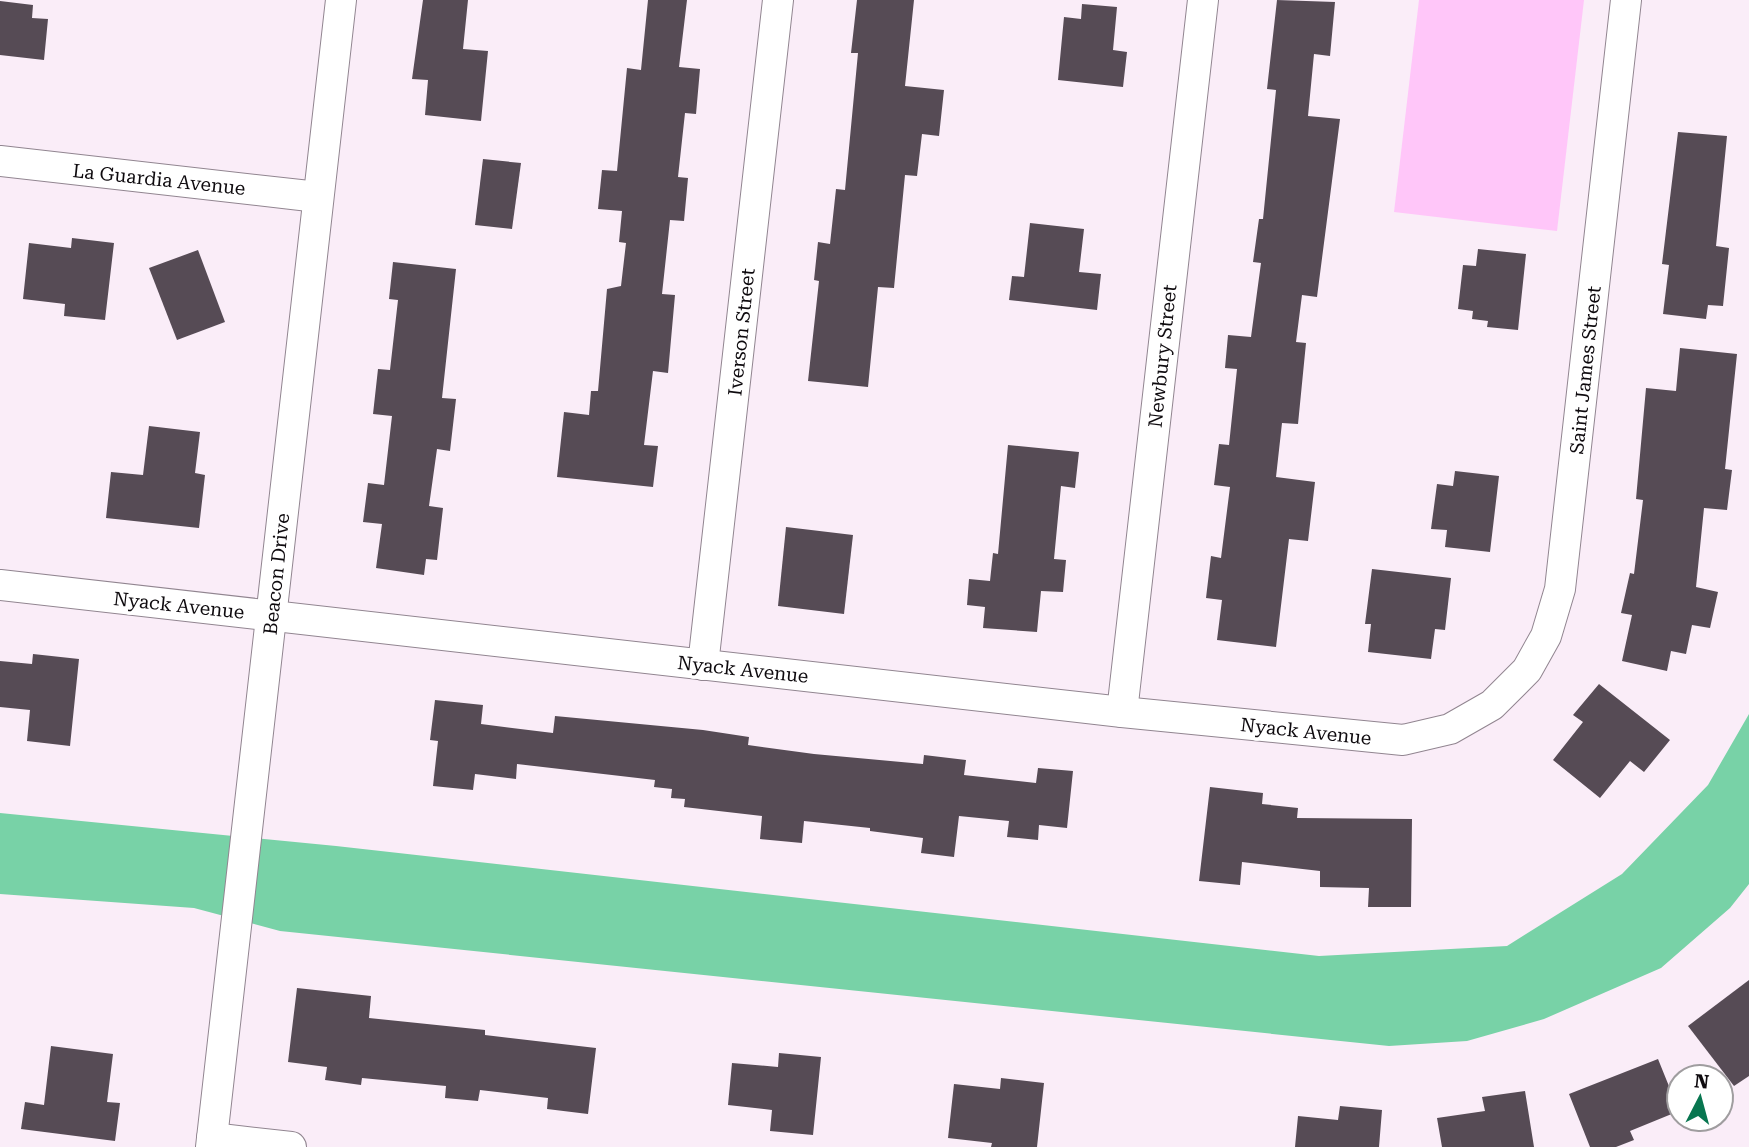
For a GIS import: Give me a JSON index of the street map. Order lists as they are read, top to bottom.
{
  "streets": {
    "street": [
      "La Guardia Avenue",
      "Iverson Street",
      "Newbury Street",
      "Saint James Street",
      "Beacon Drive",
      "Nyack Avenue"
    ]
  },
  "crossings": [
    ["La Guardia Avenue", "Beacon Drive"],
    ["Iverson Street", "Nyack Avenue"],
    ["Newbury Street", "Nyack Avenue"],
    ["Saint James Street", "Nyack Avenue"],
    ["Beacon Drive", "Nyack Avenue"]
  ],
  "north": "top"
}
